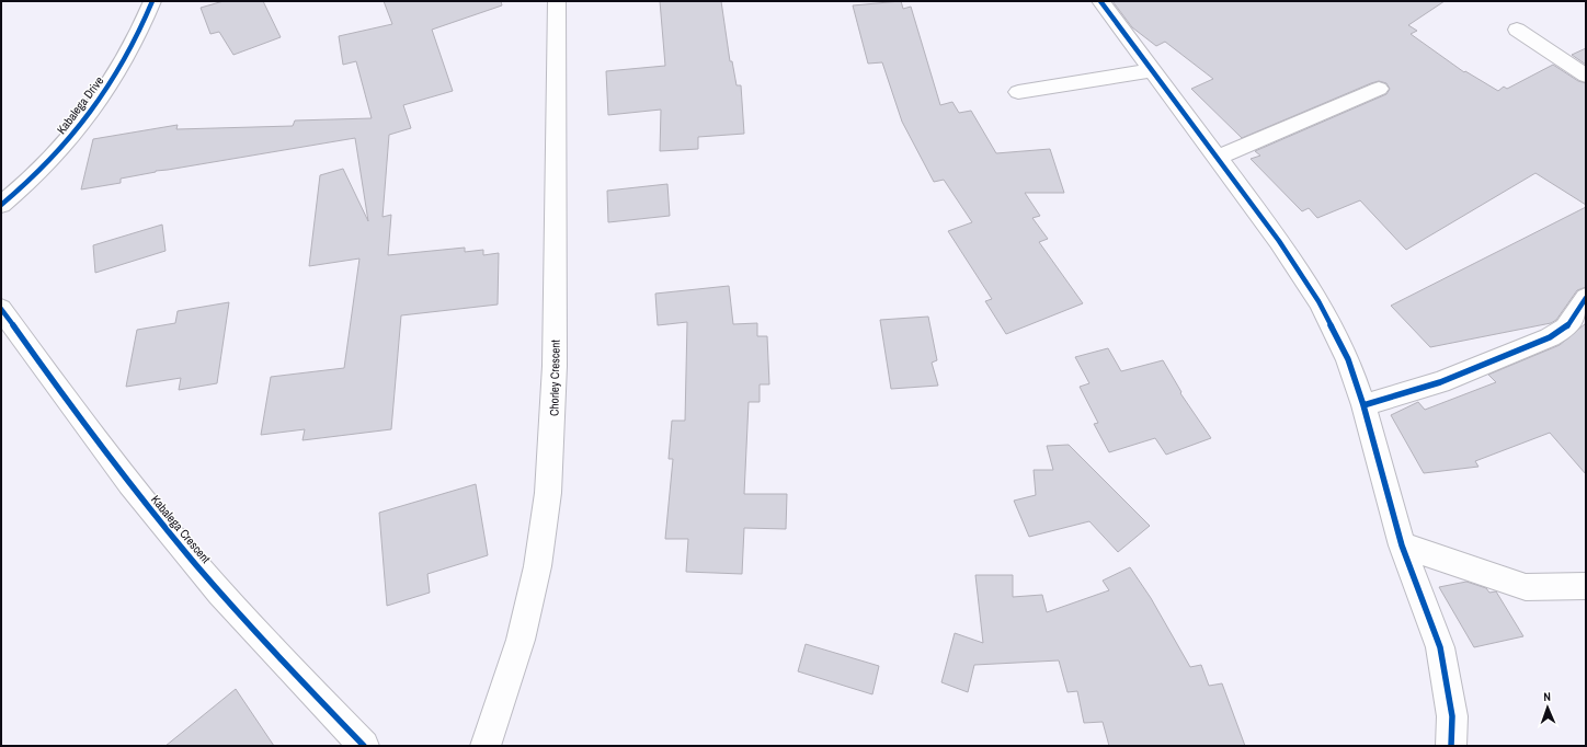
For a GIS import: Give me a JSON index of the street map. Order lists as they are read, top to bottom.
{
  "streets": {
    "street": ["Kabalega Drive", "Chorley Crescent", "Kabalega Crescent"]
  },
  "north": "top"
}
